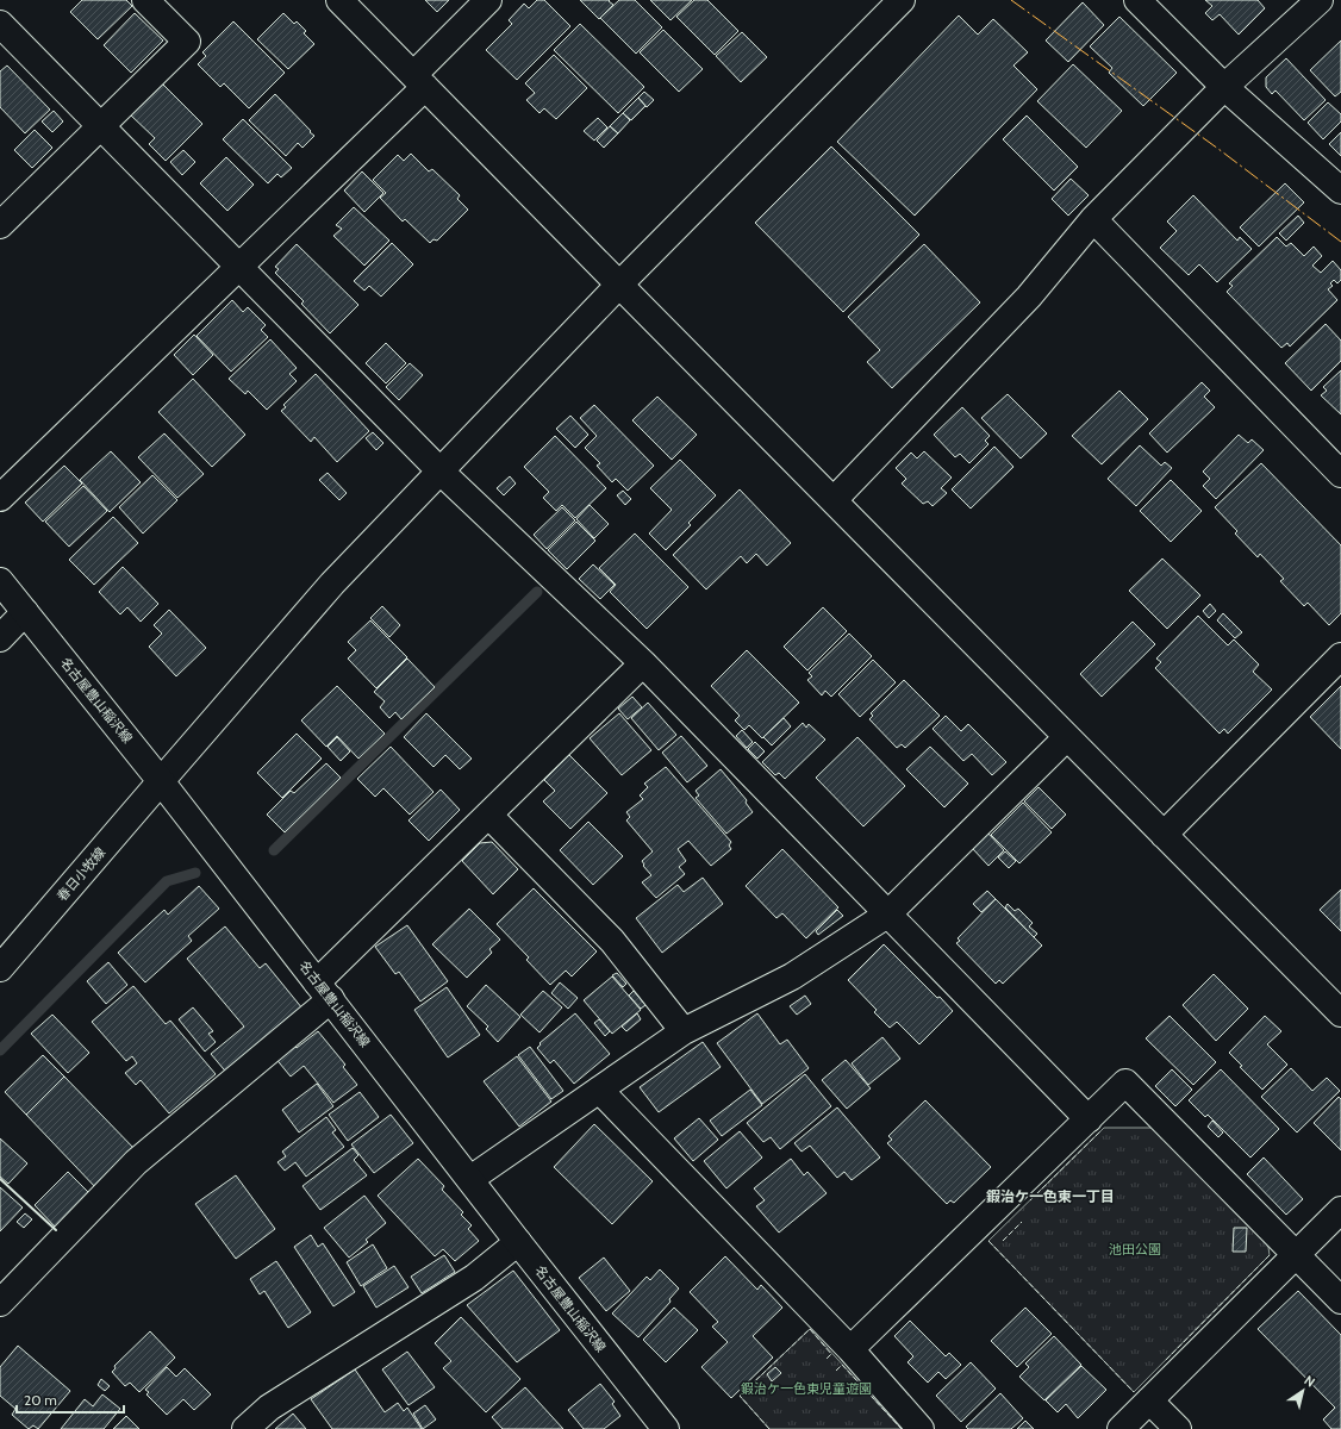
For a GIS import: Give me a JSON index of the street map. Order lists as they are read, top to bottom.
{
  "streets": {
    "street": ["名古屋豊山稲沢線", "春日小牧線"]
  },
  "crossings": [
    ["名古屋豊山稲沢線", "春日小牧線"]
  ],
  "districts": ["鍜治ケ一色東一丁目"],
  "parks": ["池田公園", "鍜治ケ一色東児童遊園"],
  "scale_bar": "20 m",
  "north": "top right"
}
